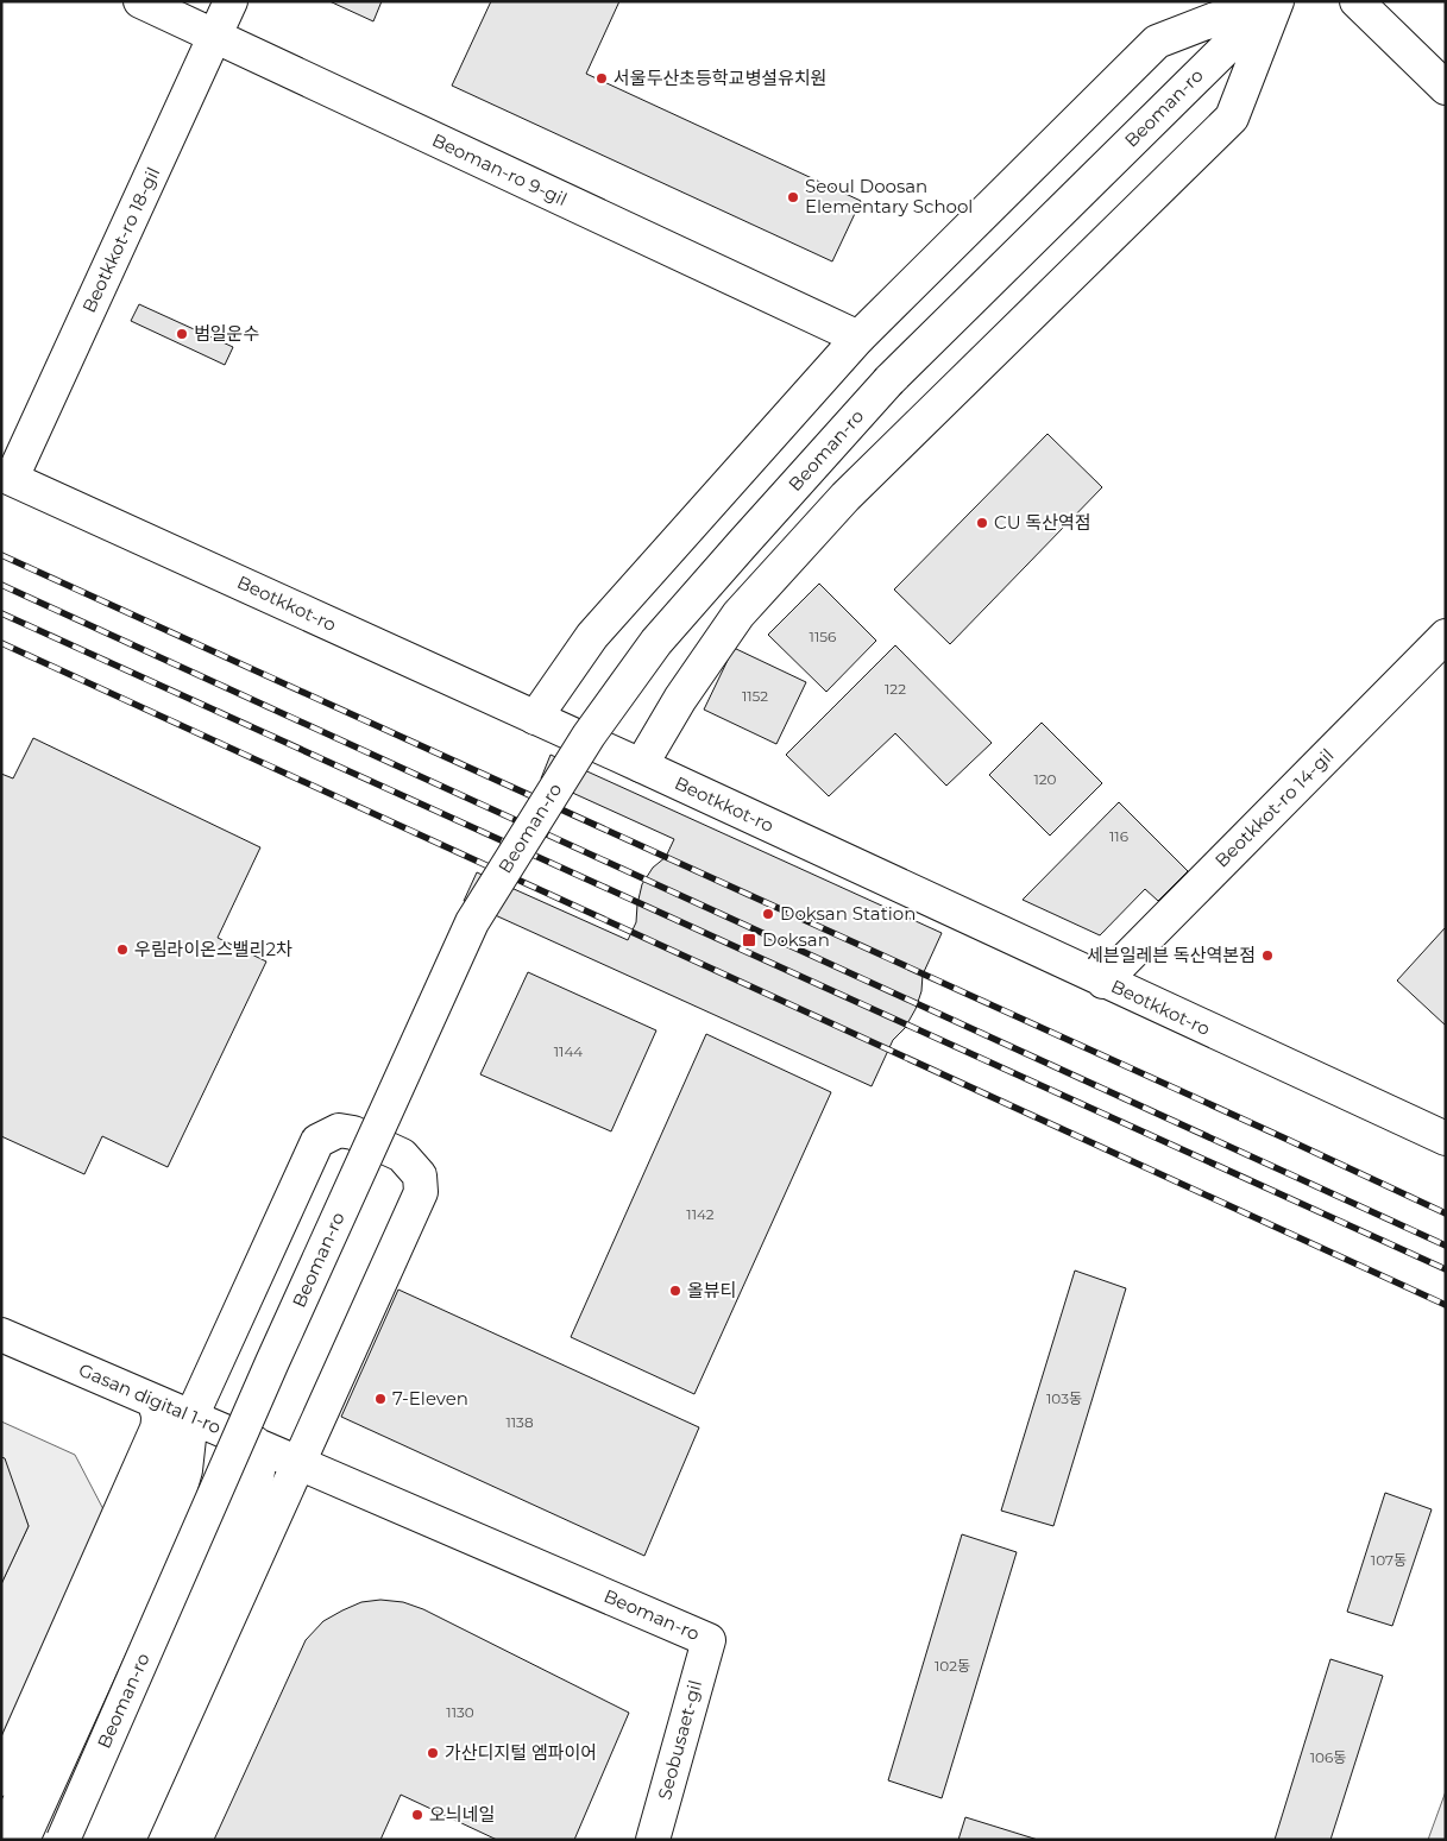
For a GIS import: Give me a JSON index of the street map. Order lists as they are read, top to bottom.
{
  "streets": {
    "main road": [
      "Beoman-ro",
      "Beoman-ro 9-gil",
      "Beotkkot-ro 18-gil",
      "Beotkkot-ro",
      "Beotkkot-ro 14-gil",
      "Gasan digital 1-ro",
      "Seobusaet-gil"
    ]
  },
  "crossings": [
    ["Beoman-ro", "Gasan digital 1-ro"],
    ["Beoman-ro", "Seobusaet-gil"],
    ["Beoman-ro 9-gil", "Beotkkot-ro 18-gil"],
    ["Beotkkot-ro 18-gil", "Beotkkot-ro"],
    ["Beotkkot-ro", "Beotkkot-ro 14-gil"]
  ],
  "places": {
    "other": [
      "서울두산초등학교병설유치원",
      "Seoul Doosan Elementary School",
      "범일운수",
      "CU 독산역점",
      "Doksan Station",
      "우림라이온스밸리2차",
      "세븐일레븐 독산역본점",
      "올뷰티",
      "7-Eleven",
      "가산디지털 엠파이어",
      "오늬네일"
    ],
    "transit": ["Doksan"]
  },
  "house_numbers": [
    "1156",
    "122",
    "1152",
    "120",
    "116",
    "1144",
    "1142",
    "103동",
    "1138",
    "107동",
    "102동",
    "1130",
    "106동"
  ]
}
